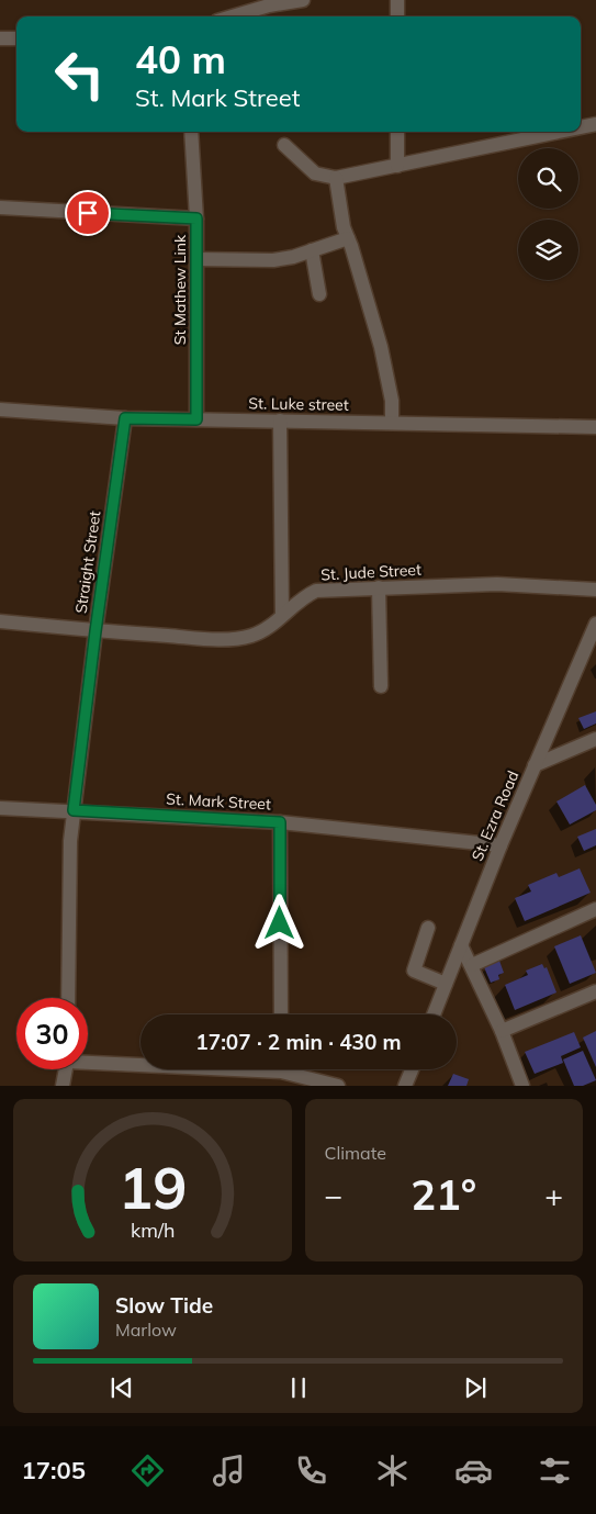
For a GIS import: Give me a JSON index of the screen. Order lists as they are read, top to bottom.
{
  "streets": {
    "street": [
      "St Mathew Link",
      "St. Luke street",
      "Straight Street",
      "St. Jude Street",
      "St. Mark Street",
      "St. Ezra Road"
    ]
  },
  "crossings": [
    ["St Mathew Link", "St. Luke street"],
    ["St. Luke street", "Straight Street"],
    ["Straight Street", "St. Jude Street"],
    ["Straight Street", "St. Mark Street"],
    ["St. Mark Street", "St. Ezra Road"]
  ],
  "page": {
    "turn": ["40 m", "St. Mark Street"],
    "limit": "30",
    "trip": "17:07 · 2 min · 430 m",
    "tile": "Climate",
    "heat": ["−", "21°", "+"],
    "song": ["Slow Tide", "Marlow"],
    "tabs": "17:05",
    "gauge": ["19", "km/h"]
  }
}
